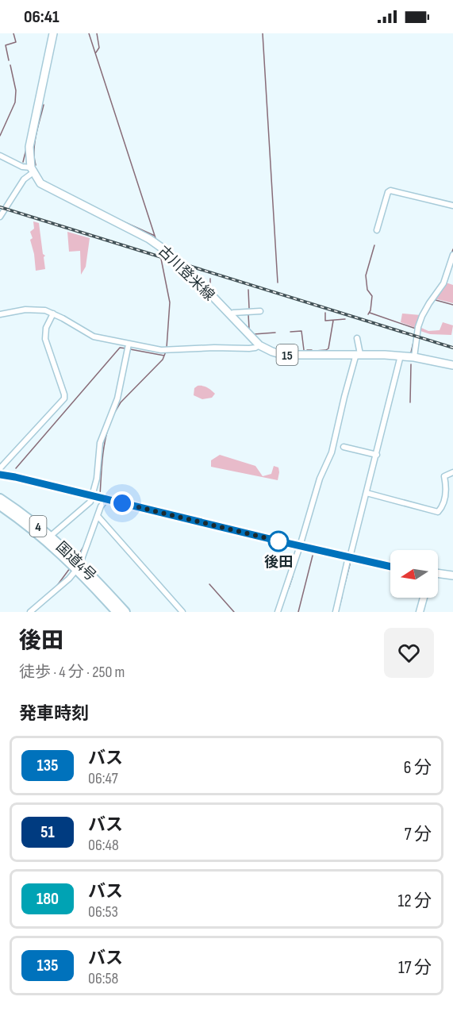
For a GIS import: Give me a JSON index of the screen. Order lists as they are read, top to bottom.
{
  "streets": {
    "highway": ["4", "国道4号"],
    "main road": ["古川登米線", "15"]
  },
  "places": ["後田"],
  "lines": ["bus line 135"],
  "north": "left",
  "page": {
    "status": "06:41",
    "heading": [
      ["後田", "徒歩 · 4 分 · 250 m"],
      "発車時刻"
    ],
    "list": [
      {
        "mark": "135",
        "name": "バス",
        "note": "06:47",
        "value": "6 分"
      },
      {
        "mark": "51",
        "name": "バス",
        "note": "06:48",
        "value": "7 分"
      },
      {
        "mark": "180",
        "name": "バス",
        "note": "06:53",
        "value": "12 分"
      },
      {
        "mark": "135",
        "name": "バス",
        "note": "06:58",
        "value": "17 分"
      }
    ]
  }
}
